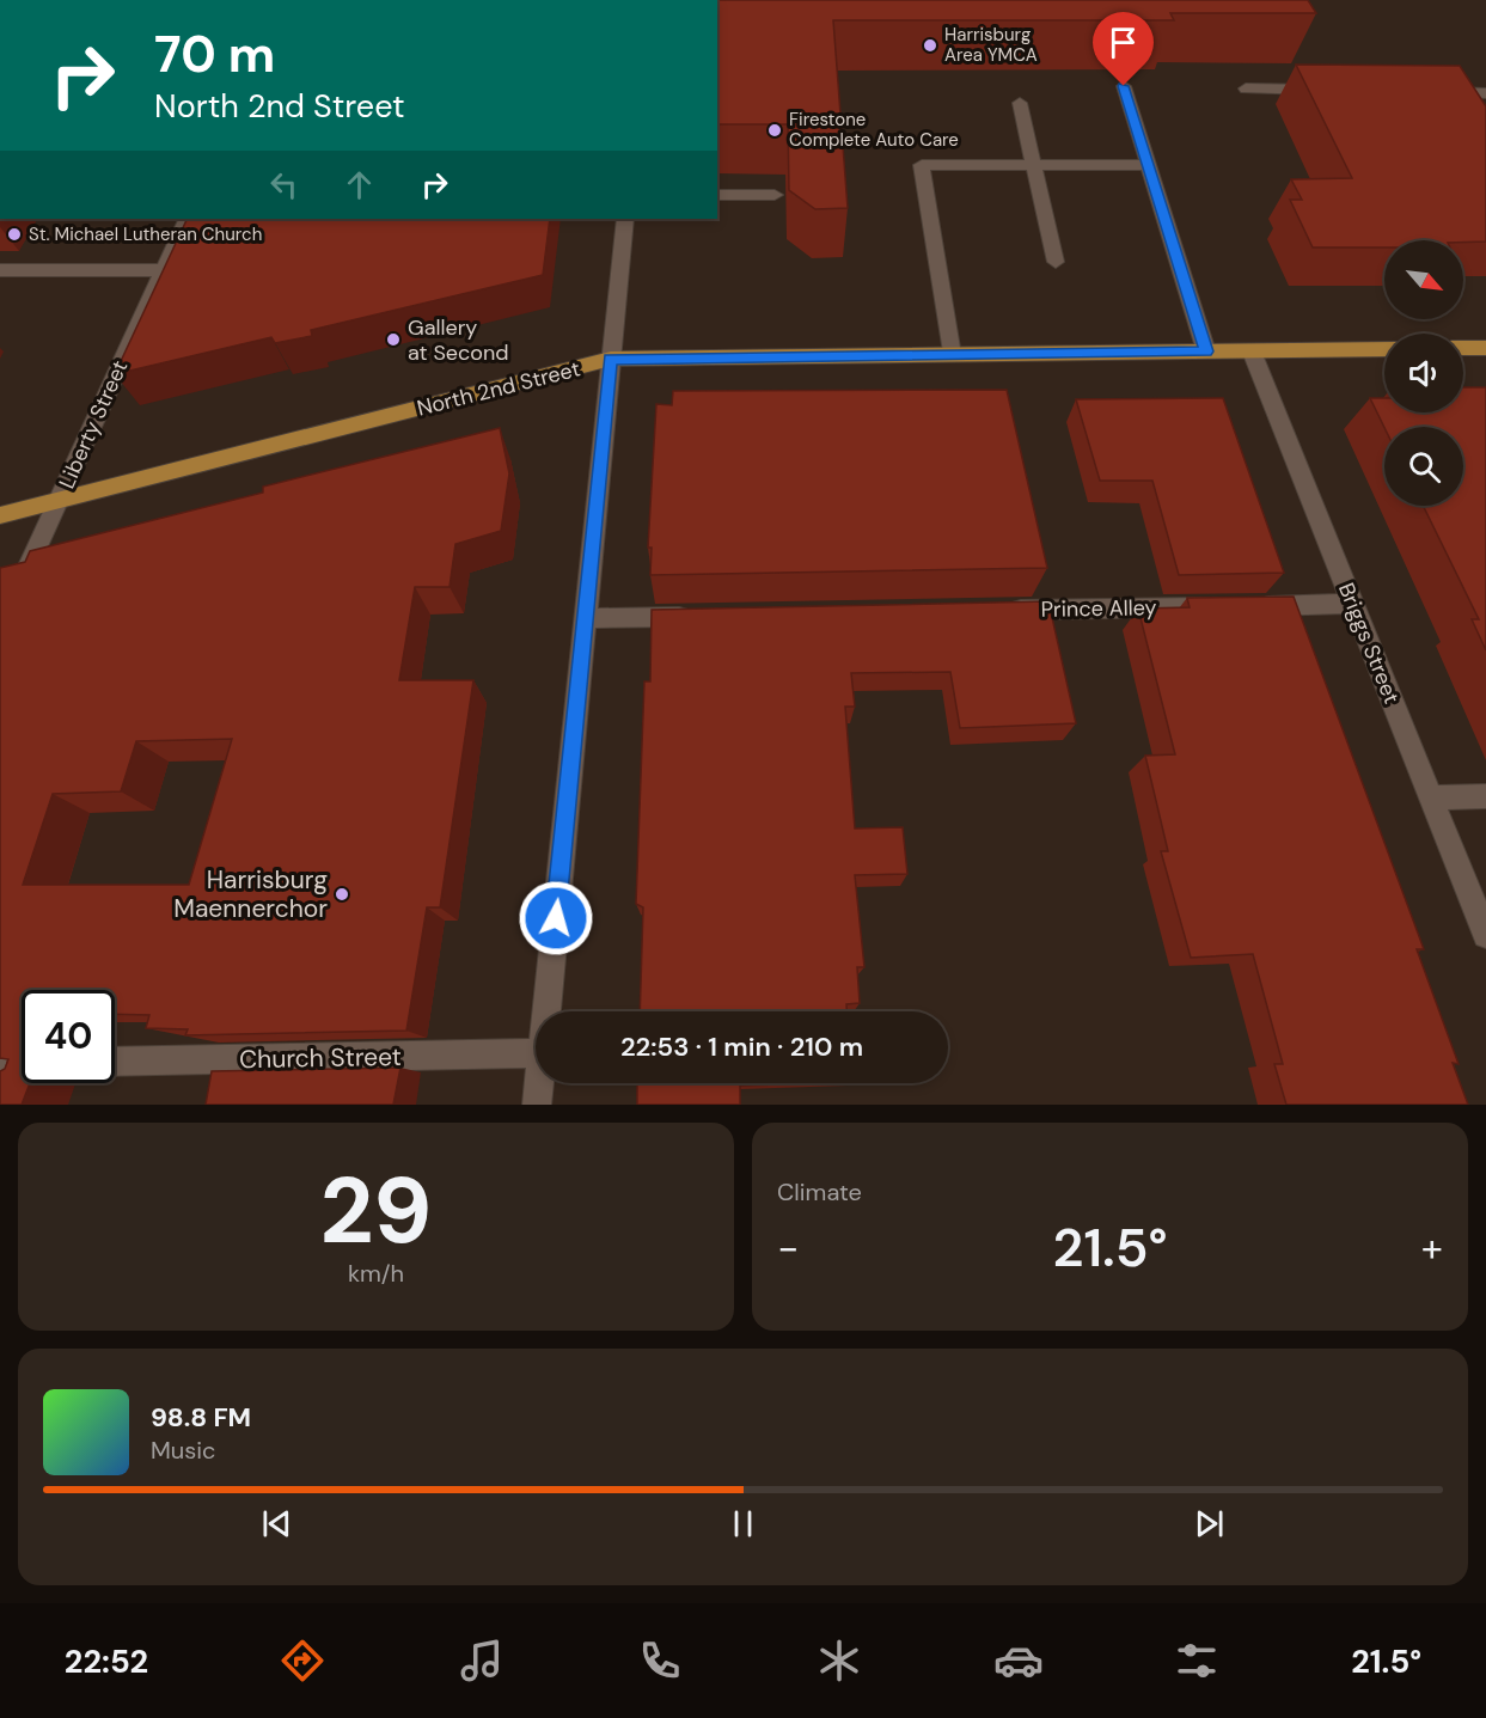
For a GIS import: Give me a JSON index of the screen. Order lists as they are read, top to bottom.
{
  "streets": {
    "main road": ["North 2nd Street"],
    "street": [
      "Liberty Street",
      "Prince Alley",
      "Briggs Street",
      "Church Street"
    ]
  },
  "crossings": [
    ["North 2nd Street", "Liberty Street"],
    ["North 2nd Street", "Briggs Street"],
    ["Prince Alley", "Briggs Street"]
  ],
  "places": [
    "Harrisburg Area YMCA",
    "Firestone Complete Auto Care",
    "St. Michael Lutheran Church",
    "Gallery at Second",
    "Harrisburg Maennerchor"
  ],
  "north": "bottom right",
  "page": {
    "turn": ["70 m", "North 2nd Street"],
    "limit": "40",
    "trip": "22:53 · 1 min · 210 m",
    "tile": [
      ["29", "km/h"],
      "Climate"
    ],
    "heat": ["−", "21.5°", "+"],
    "song": ["98.8 FM", "Music"],
    "tabs": ["22:52", "21.5°"]
  }
}
